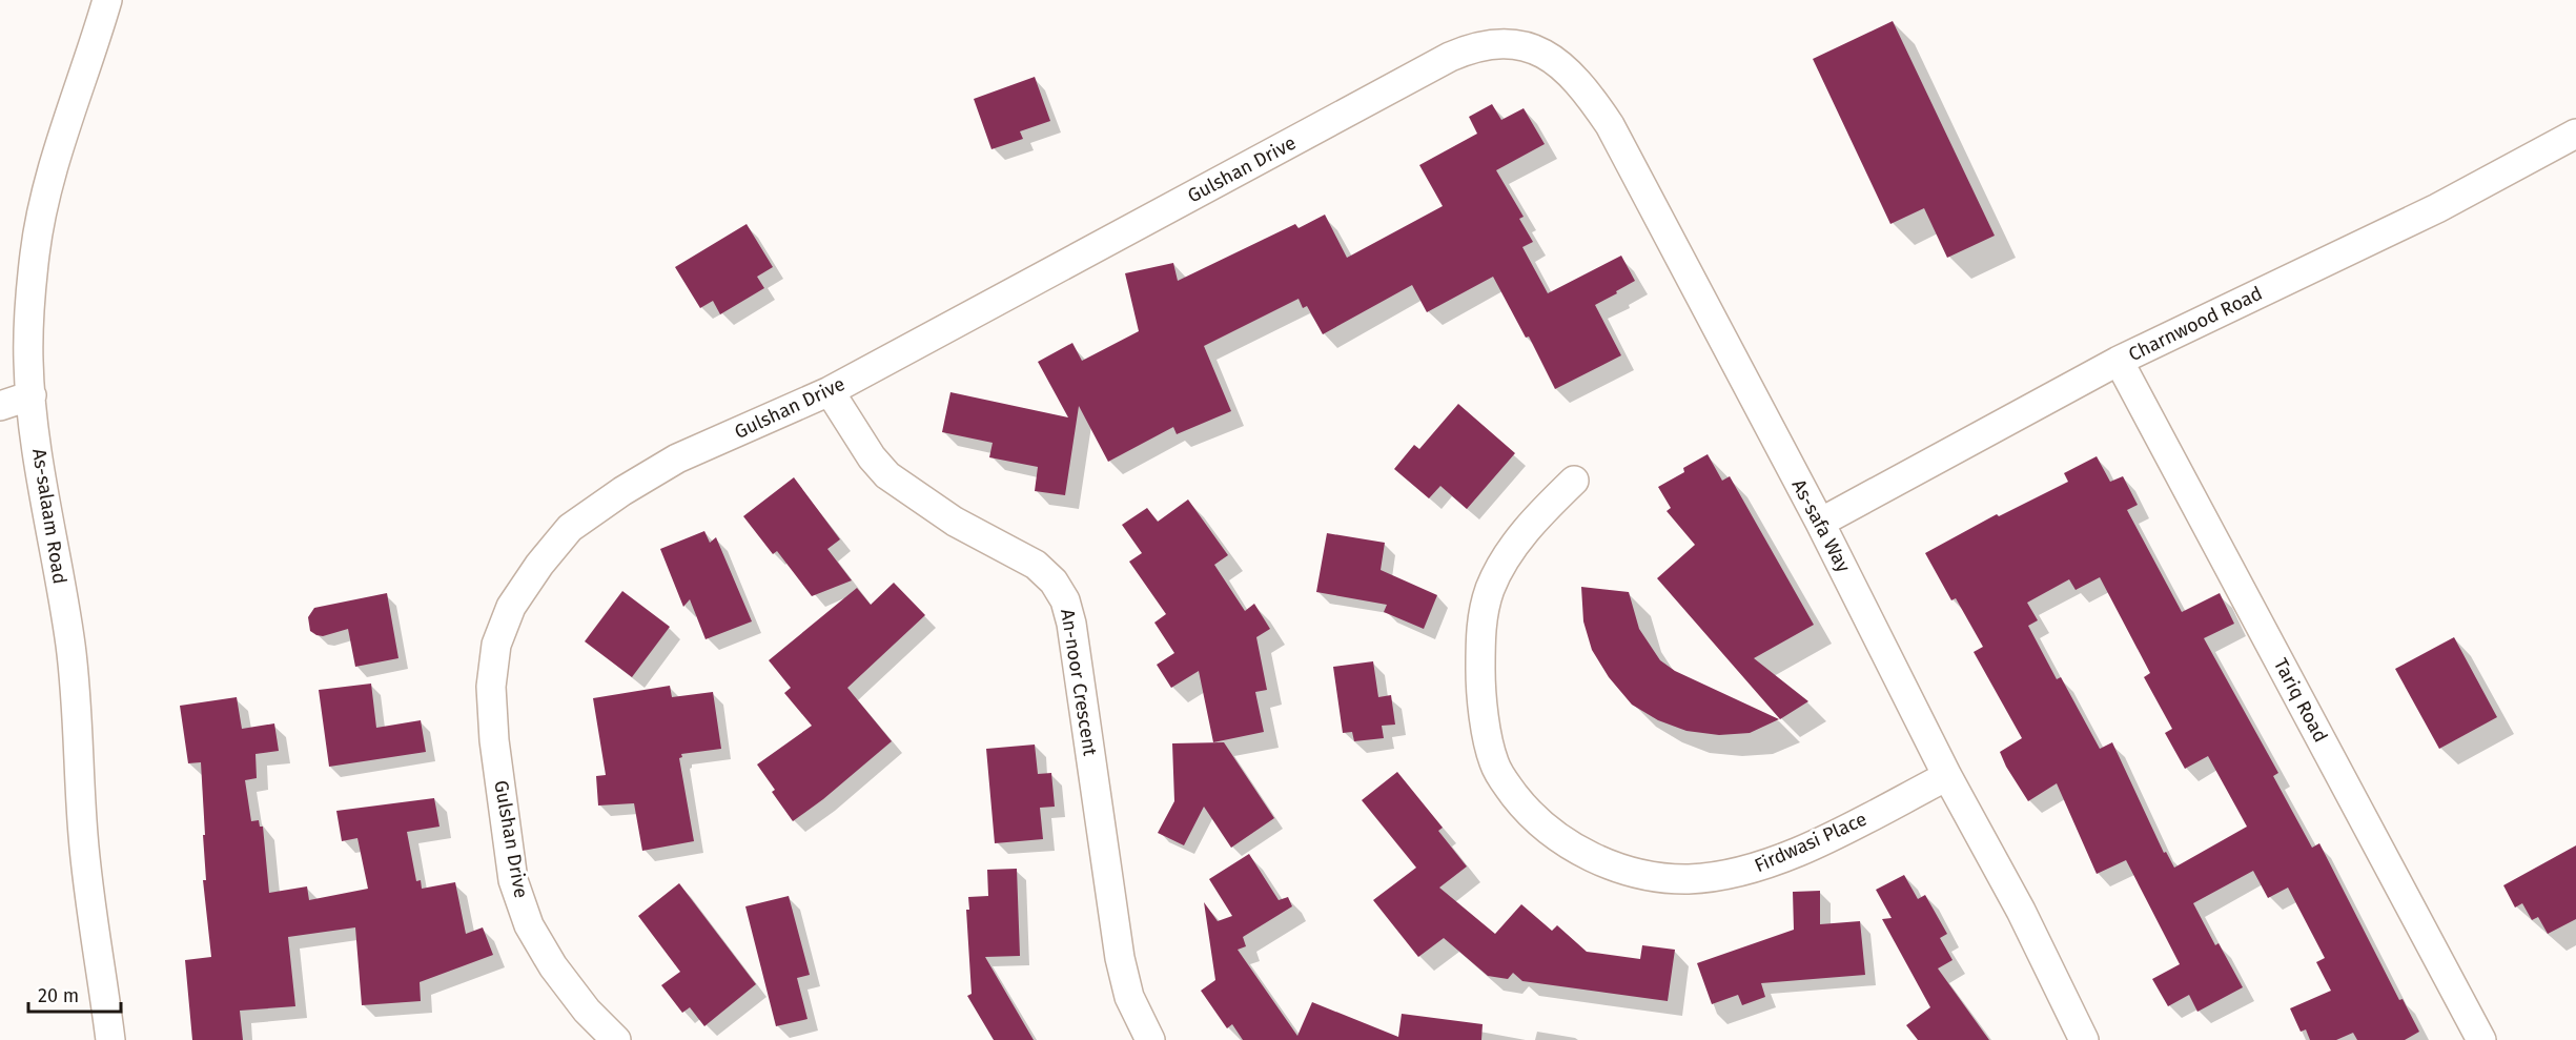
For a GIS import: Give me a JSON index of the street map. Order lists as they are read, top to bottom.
{
  "streets": {
    "street": [
      "Gulshan Drive",
      "Charnwood Road",
      "As-salaam Road",
      "As-safa Way",
      "An-noor Crescent",
      "Tariq Road",
      "Firdwasi Place"
    ]
  },
  "crossings": [
    ["Gulshan Drive", "As-safa Way"],
    ["Gulshan Drive", "An-noor Crescent"],
    ["Charnwood Road", "As-safa Way"],
    ["Charnwood Road", "Tariq Road"],
    ["As-safa Way", "Firdwasi Place"]
  ],
  "scale_bar": "20 m"
}
